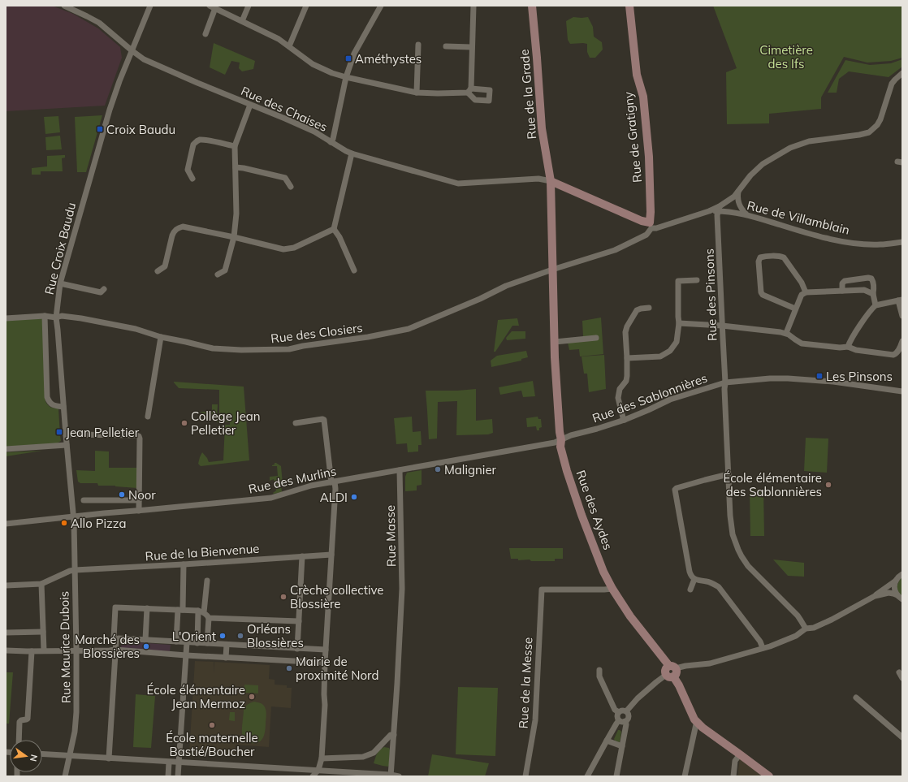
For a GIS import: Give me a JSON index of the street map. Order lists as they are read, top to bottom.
{
  "streets": {
    "street": [
      "Rue de la Grade",
      "Rue des Chaises",
      "Rue de Gratigny",
      "Rue de Villamblain",
      "Rue Croix Baudu",
      "Rue des Pinsons",
      "Rue des Closiers",
      "Rue des Sablonnières",
      "Rue des Murlins",
      "Rue des Aydes",
      "Rue Masse",
      "Rue de la Bienvenue",
      "Rue Maurice Dubois",
      "Rue de la Messe"
    ]
  },
  "crossings": [
    ["Rue de la Grade", "Rue des Chaises"],
    ["Rue de la Grade", "Rue des Closiers"],
    ["Rue de la Grade", "Rue des Aydes"],
    ["Rue des Chaises", "Rue Croix Baudu"],
    ["Rue de Gratigny", "Rue de Villamblain"],
    ["Rue de Gratigny", "Rue des Closiers"],
    ["Rue de Villamblain", "Rue des Pinsons"],
    ["Rue de Villamblain", "Rue des Closiers"],
    ["Rue Croix Baudu", "Rue des Closiers"],
    ["Rue Croix Baudu", "Rue des Murlins"],
    ["Rue Croix Baudu", "Rue Maurice Dubois"],
    ["Rue des Pinsons", "Rue des Sablonnières"],
    ["Rue des Closiers", "Rue des Aydes"],
    ["Rue des Sablonnières", "Rue des Murlins"],
    ["Rue des Sablonnières", "Rue des Aydes"],
    ["Rue des Murlins", "Rue des Aydes"],
    ["Rue des Murlins", "Rue Masse"],
    ["Rue des Murlins", "Rue Maurice Dubois"],
    ["Rue des Aydes", "Rue de la Messe"],
    ["Rue de la Bienvenue", "Rue Maurice Dubois"]
  ],
  "parks": ["Cimetière des Ifs"],
  "places": {
    "transit": [
      "Améthystes",
      "Croix Baudu",
      "Les Pinsons",
      "Jean Pelletier"
    ],
    "other": [
      "Collège Jean Pelletier",
      "Malignier",
      "École élémentaire des Sablonnières",
      "Noor",
      "ALDI",
      "Allo Pizza",
      "Crèche collective Blossière",
      "L'Orient",
      "Orléans Blossières",
      "Marché des Blossières",
      "Mairie de proximité Nord",
      "École élémentaire Jean Mermoz",
      "École maternelle Bastié/Boucher"
    ]
  },
  "north": "right"
}
